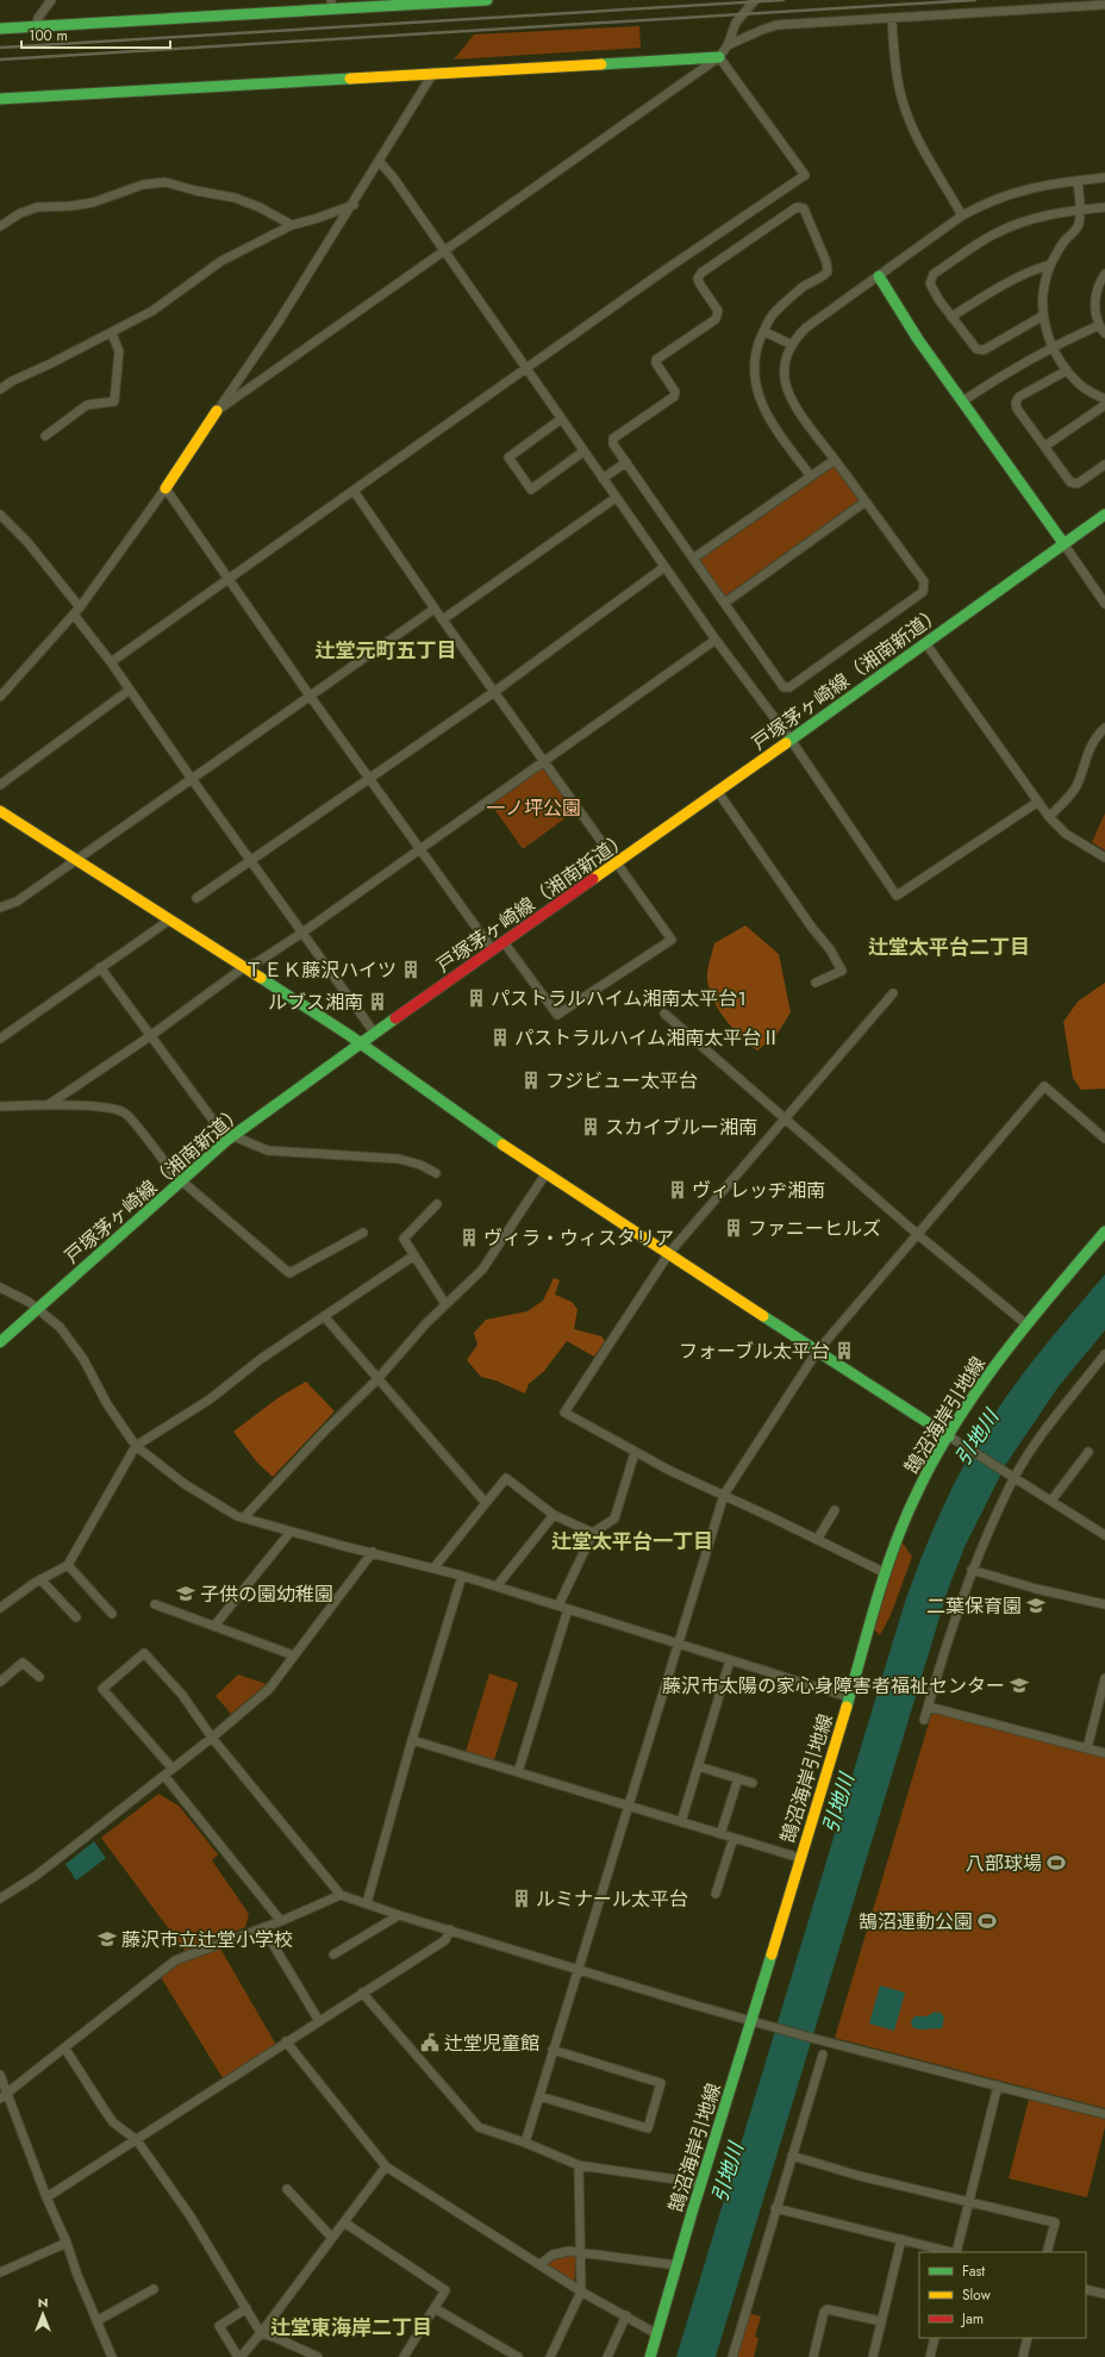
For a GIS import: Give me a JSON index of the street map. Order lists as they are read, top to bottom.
{
  "streets": {
    "street": ["戸塚茅ヶ崎線（湘南新道）", "鵠沼海岸引地線"]
  },
  "districts": [
    "辻堂元町五丁目",
    "辻堂太平台二丁目",
    "辻堂太平台一丁目",
    "辻堂東海岸二丁目"
  ],
  "water": ["引地川"],
  "parks": ["一ノ坪公園"],
  "places": {
    "building": [
      "ＴＥＫ藤沢ハイツ",
      "パストラルハイム湘南太平台１",
      "ルブス湘南",
      "パストラルハイム湘南太平台Ⅱ",
      "フジビュー太平台",
      "スカイブルー湘南",
      "ヴィレッヂ湘南",
      "ファニーヒルズ",
      "ヴィラ・ウィスタリア",
      "フォーブル太平台",
      "ルミナール太平台"
    ],
    "school or university": [
      "子供の園幼稚園",
      "二葉保育園",
      "藤沢市太陽の家心身障害者福祉センター",
      "藤沢市立辻堂小学校"
    ],
    "sports": ["八部球場", "鵠沼運動公園"],
    "public building": ["辻堂児童館"]
  },
  "legend": ["Fast", "Slow", "Jam"],
  "scale_bar": "100 m",
  "north": "top"
}
